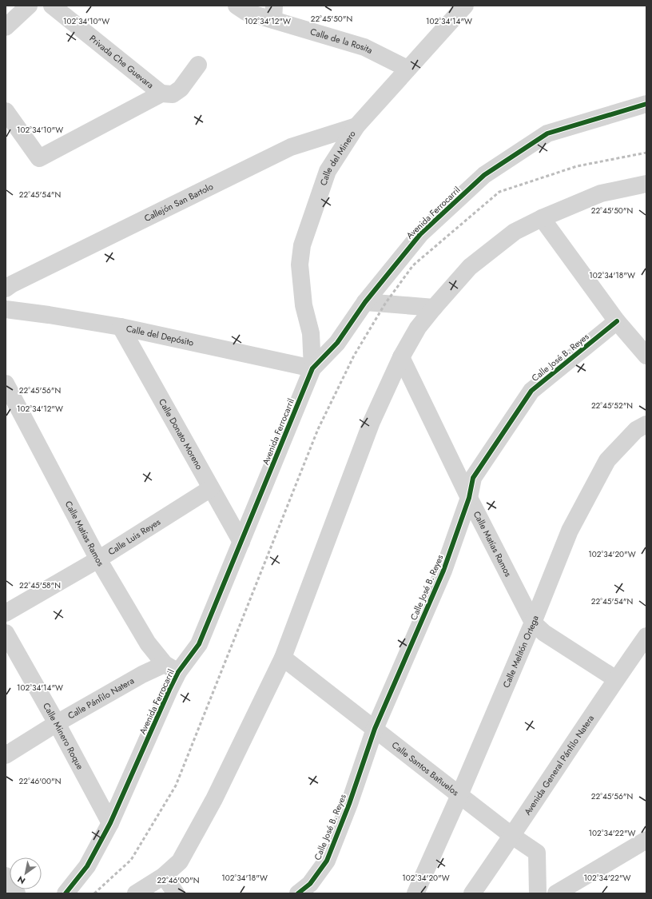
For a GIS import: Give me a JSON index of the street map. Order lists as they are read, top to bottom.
{
  "streets": {
    "street": [
      "Calle de la Rosita",
      "Privada Che Guevara",
      "Calle del Minero",
      "Callejón San Bartolo",
      "Avenida Ferrocarril",
      "Calle del Depósito",
      "Calle José B. Reyes",
      "Calle Donato Moreno",
      "Calle Matías Ramos",
      "Calle Luis Reyes",
      "Calle Melitón Ortega",
      "Calle Pánfilo Natera",
      "Calle Minero Roque",
      "Avenida General Pánfilo Natera",
      "Calle Santos Bañuelos"
    ]
  },
  "crossings": [
    ["Calle de la Rosita", "Calle del Minero"],
    ["Calle del Minero", "Callejón San Bartolo"],
    ["Calle del Minero", "Avenida Ferrocarril"],
    ["Calle del Minero", "Calle del Depósito"],
    ["Avenida Ferrocarril", "Calle del Depósito"],
    ["Avenida Ferrocarril", "Calle Donato Moreno"],
    ["Avenida Ferrocarril", "Calle Matías Ramos"],
    ["Avenida Ferrocarril", "Calle Pánfilo Natera"],
    ["Avenida Ferrocarril", "Calle Minero Roque"],
    ["Calle del Depósito", "Calle Donato Moreno"],
    ["Calle José B. Reyes", "Calle Matías Ramos"],
    ["Calle José B. Reyes", "Calle Santos Bañuelos"],
    ["Calle Donato Moreno", "Calle Luis Reyes"],
    ["Calle Matías Ramos", "Calle Luis Reyes"],
    ["Calle Matías Ramos", "Calle Melitón Ortega"],
    ["Calle Matías Ramos", "Calle Pánfilo Natera"],
    ["Calle Matías Ramos", "Avenida General Pánfilo Natera"],
    ["Calle Melitón Ortega", "Calle Santos Bañuelos"],
    ["Calle Pánfilo Natera", "Calle Minero Roque"],
    ["Avenida General Pánfilo Natera", "Calle Santos Bañuelos"]
  ],
  "north": "bottom left",
  "coordinates": [
    "22°45'50\"N",
    "102°34'12\"W",
    "102°34'10\"W",
    "102°34'14\"W",
    "22°45'54\"N",
    "102°34'18\"W",
    "22°45'56\"N",
    "22°45'52\"N",
    "102°34'20\"W",
    "22°45'58\"N",
    "22°46'00\"N",
    "102°34'22\"W"
  ]
}
